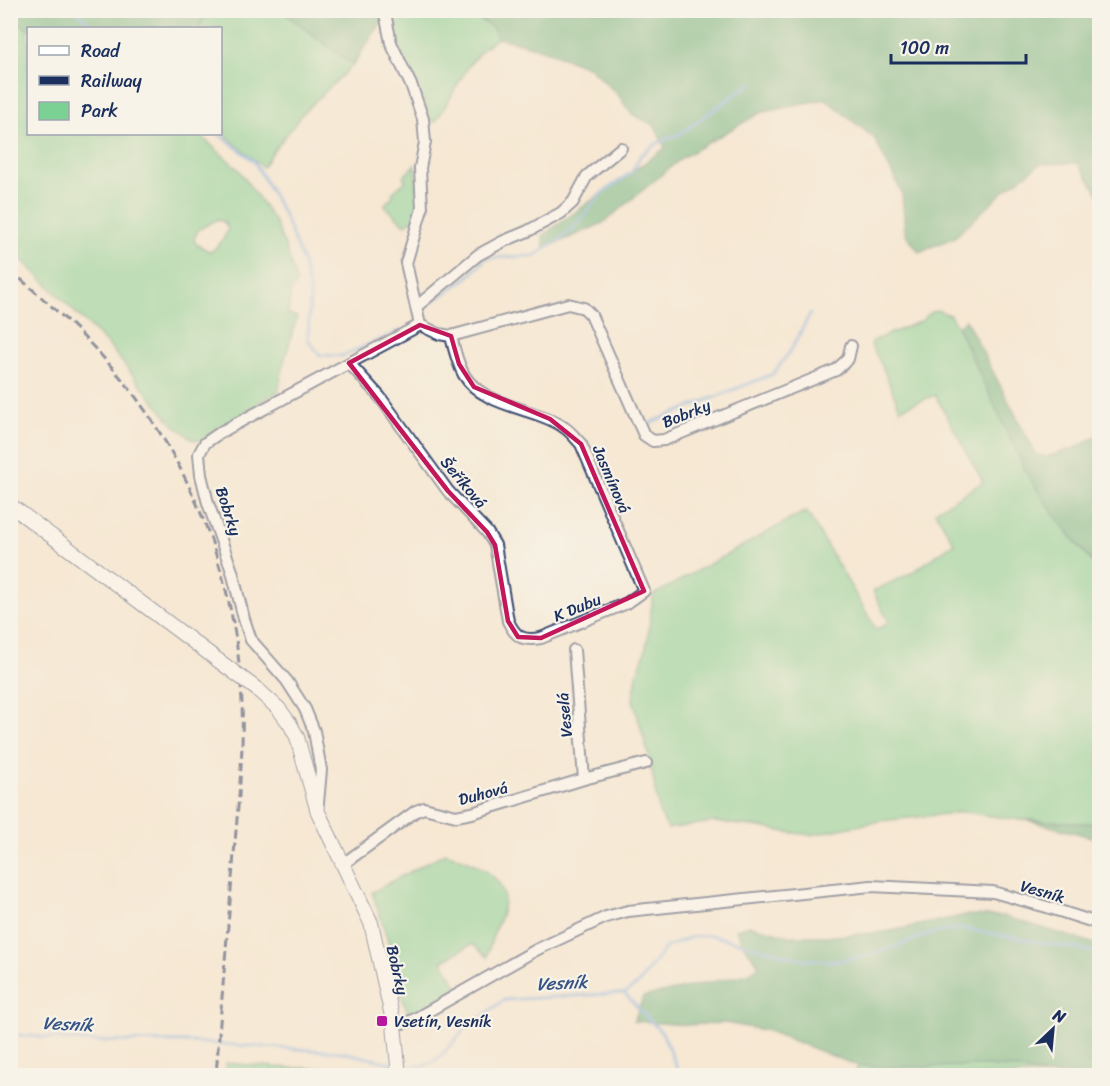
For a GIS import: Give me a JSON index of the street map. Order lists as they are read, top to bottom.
{
  "streets": {
    "street": [
      "Bobrky",
      "Jasmínová",
      "Šeříková",
      "K Dubu",
      "Veselá",
      "Duhová",
      "Vesník"
    ]
  },
  "crossings": [
    ["Bobrky", "Jasmínová"],
    ["Bobrky", "Šeříková"],
    ["Bobrky", "Duhová"],
    ["Bobrky", "Vesník"],
    ["Jasmínová", "K Dubu"],
    ["Šeříková", "K Dubu"],
    ["Veselá", "Duhová"]
  ],
  "water": ["Vesník"],
  "places": {
    "transit": ["Vsetín, Vesník"]
  },
  "legend": ["Road", "Railway", "Park"],
  "scale_bar": "100 m",
  "north": "top right"
}
